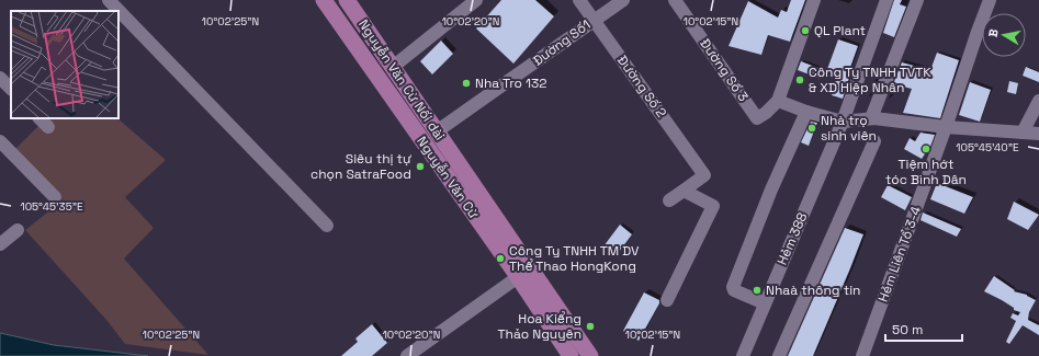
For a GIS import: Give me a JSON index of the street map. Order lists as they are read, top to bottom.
{
  "streets": {
    "main road": ["Nguyễn Văn Cừ Nối dài", "Nguyễn Văn Cừ"],
    "street": [
      "Đường Số1",
      "Đường Số 3",
      "Đường Số 2",
      "Hẻm 388",
      "Hẻm Liên Tổ 3-4"
    ]
  },
  "crossings": [
    ["Đường Số1", "Nguyễn Văn Cừ Nối dài"],
    ["Đường Số1", "Đường Số 2"],
    ["Nguyễn Văn Cừ Nối dài", "Nguyễn Văn Cừ"]
  ],
  "places": [
    "QL Plant",
    "Công Ty TNHH TVTK & XD Hiệp Nhân",
    "Nha Tro 132",
    "Nhà trọ sinh viên",
    "Tiệm hớt tóc Bình Dân",
    "Siêu thị tự chọn SatraFood",
    "Công Ty TNHH TM DV Thể Thao HongKong",
    "Nhaà thông tin",
    "Hoa Kiểng Thảo Nguyên"
  ],
  "scale_bar": "50 m",
  "north": "left",
  "coordinates": [
    "10°02'25\"N",
    "10°02'20\"N",
    "10°02'15\"N",
    "105°45'40\"E",
    "105°45'35\"E"
  ]
}
